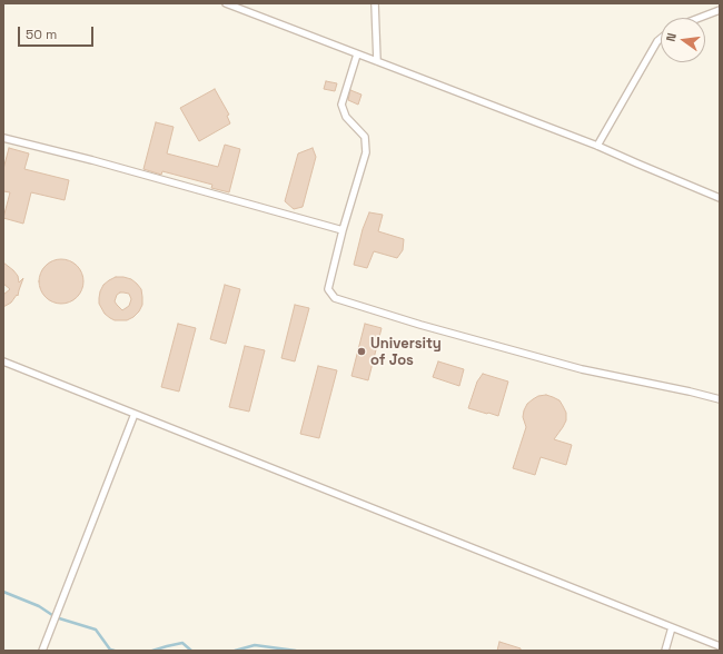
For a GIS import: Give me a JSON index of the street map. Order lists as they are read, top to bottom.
{
  "places": ["University of Jos"],
  "scale_bar": "50 m",
  "north": "left"
}
